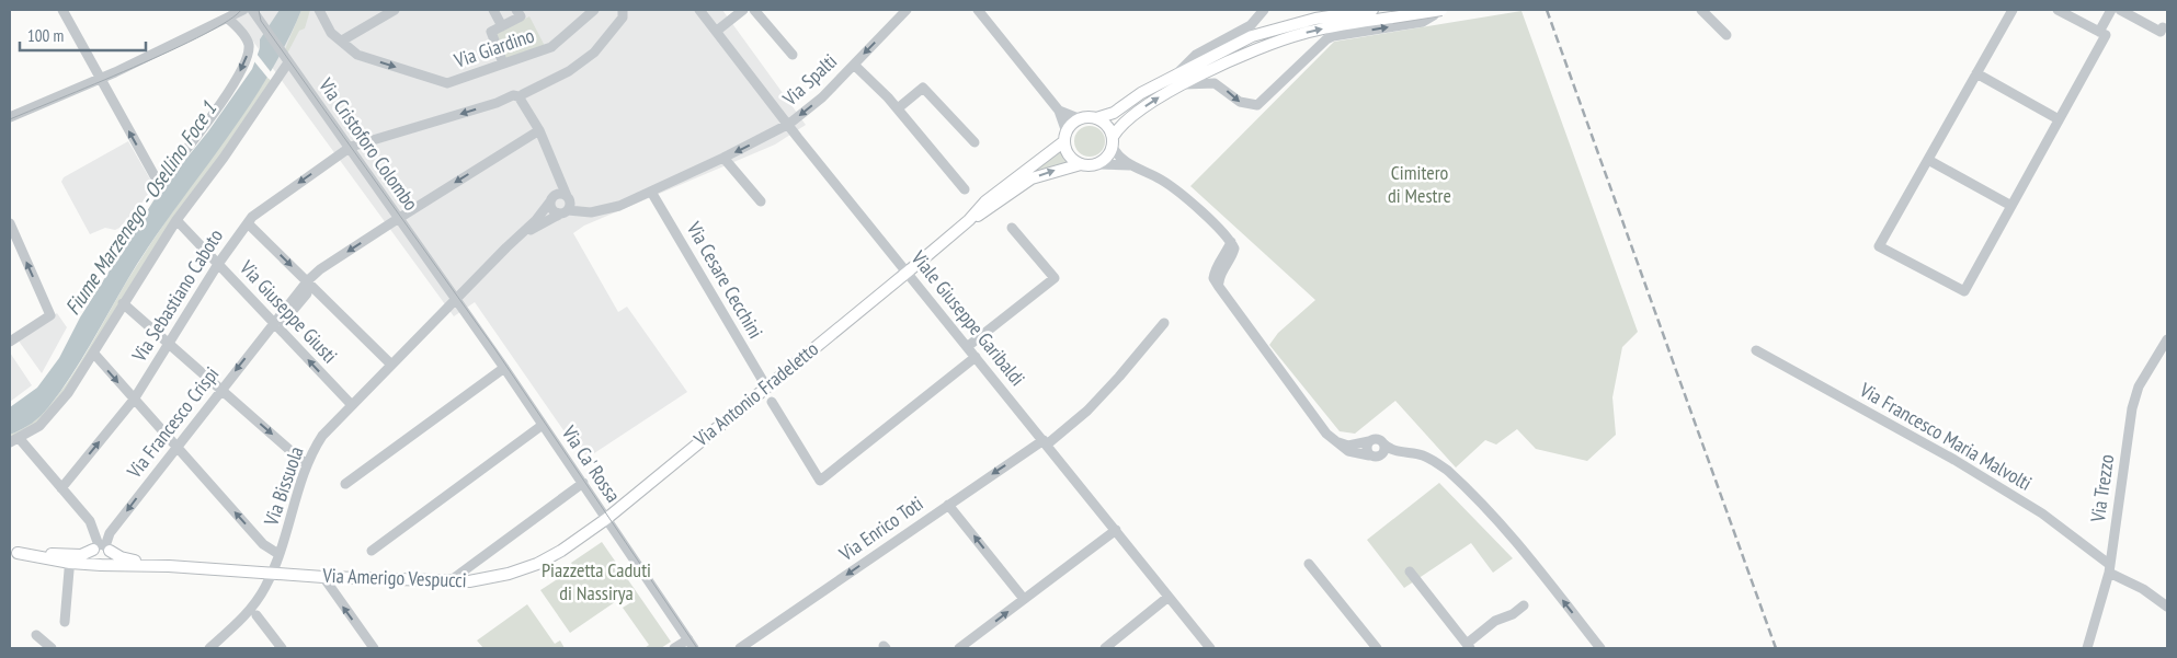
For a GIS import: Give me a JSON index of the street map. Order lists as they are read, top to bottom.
{
  "streets": {
    "main road": ["Via Antonio Fradeletto", "Via Amerigo Vespucci"],
    "street": [
      "Via Giardino",
      "Via Spalti",
      "Via Cristoforo Colombo",
      "Via Cesare Cecchini",
      "Via Sebastiano Caboto",
      "Via Giuseppe Giusti",
      "Viale Giuseppe Garibaldi",
      "Via Francesco Crispi",
      "Via Francesco Maria Malvolti",
      "Via Ca' Rossa",
      "Via Bissuola",
      "Via Trezzo",
      "Via Enrico Toti"
    ]
  },
  "crossings": [
    ["Via Spalti", "Via Cesare Cecchini"],
    ["Via Spalti", "Viale Giuseppe Garibaldi"],
    ["Via Cristoforo Colombo", "Via Sebastiano Caboto"],
    ["Via Cristoforo Colombo", "Via Ca' Rossa"],
    ["Via Cristoforo Colombo", "Via Bissuola"],
    ["Via Cesare Cecchini", "Via Antonio Fradeletto"],
    ["Via Sebastiano Caboto", "Via Giuseppe Giusti"],
    ["Via Giuseppe Giusti", "Via Francesco Crispi"],
    ["Via Giuseppe Giusti", "Via Bissuola"],
    ["Viale Giuseppe Garibaldi", "Via Antonio Fradeletto"],
    ["Viale Giuseppe Garibaldi", "Via Enrico Toti"],
    ["Via Antonio Fradeletto", "Via Ca' Rossa"],
    ["Via Antonio Fradeletto", "Via Amerigo Vespucci"],
    ["Via Francesco Crispi", "Via Amerigo Vespucci"],
    ["Via Francesco Maria Malvolti", "Via Trezzo"],
    ["Via Ca' Rossa", "Via Bissuola"],
    ["Via Ca' Rossa", "Via Amerigo Vespucci"],
    ["Via Bissuola", "Via Amerigo Vespucci"]
  ],
  "one_way": [
    "Via Giardino",
    "Via Spalti",
    "Via Francesco Crispi",
    "Via Enrico Toti"
  ],
  "water": ["Fiume Marzenego - Osellino Foce 1"],
  "parks": ["Cimitero di Mestre", "Piazzetta Caduti di Nassirya"],
  "scale_bar": "100 m"
}
